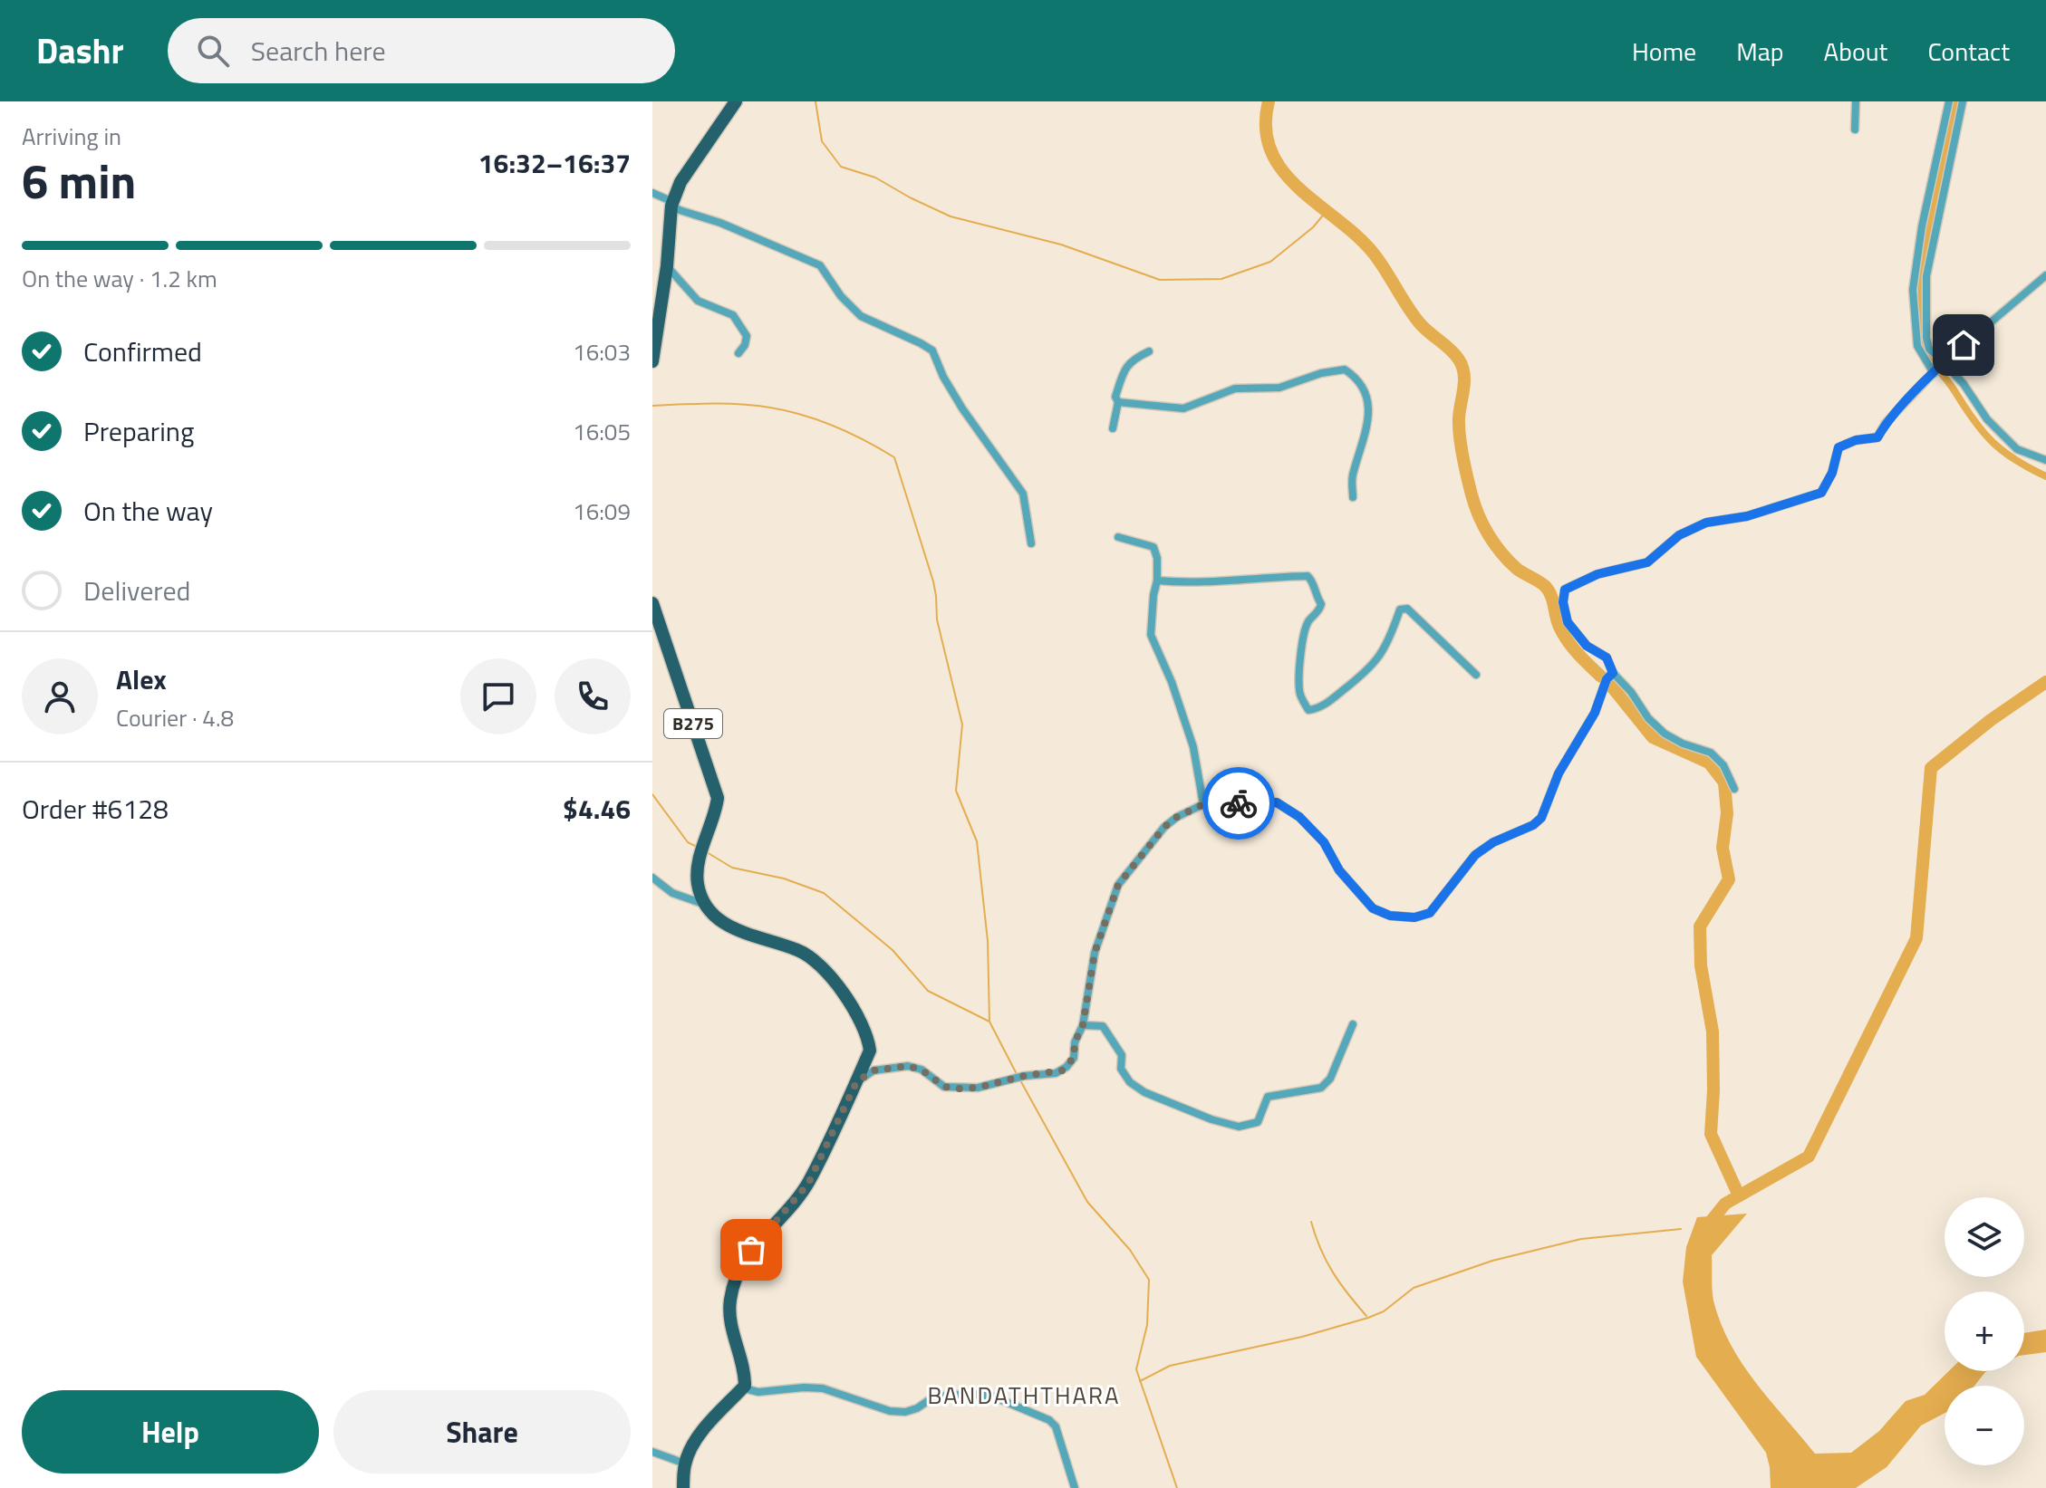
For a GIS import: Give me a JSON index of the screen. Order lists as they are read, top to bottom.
{
  "streets": {
    "main road": ["B275"]
  },
  "districts": ["BANDATHTHARA"],
  "page": {
    "header": "Dashr",
    "search": "Search here",
    "nav": [
      "Home",
      "Map",
      "About",
      "Contact"
    ],
    "heading": ["6 min", "Arriving in", "16:32–16:37"],
    "panel": [
      "Alex",
      "Courier · 4.8",
      "Order #6128",
      "$4.46"
    ],
    "bar": "On the way · 1.2 km",
    "list": [
      ["Confirmed", "16:03"],
      ["Preparing", "16:05"],
      ["On the way", "16:09"],
      "Delivered"
    ],
    "map_buttons": ["+", "−"],
    "buttons": ["Help", "Share"]
  }
}
